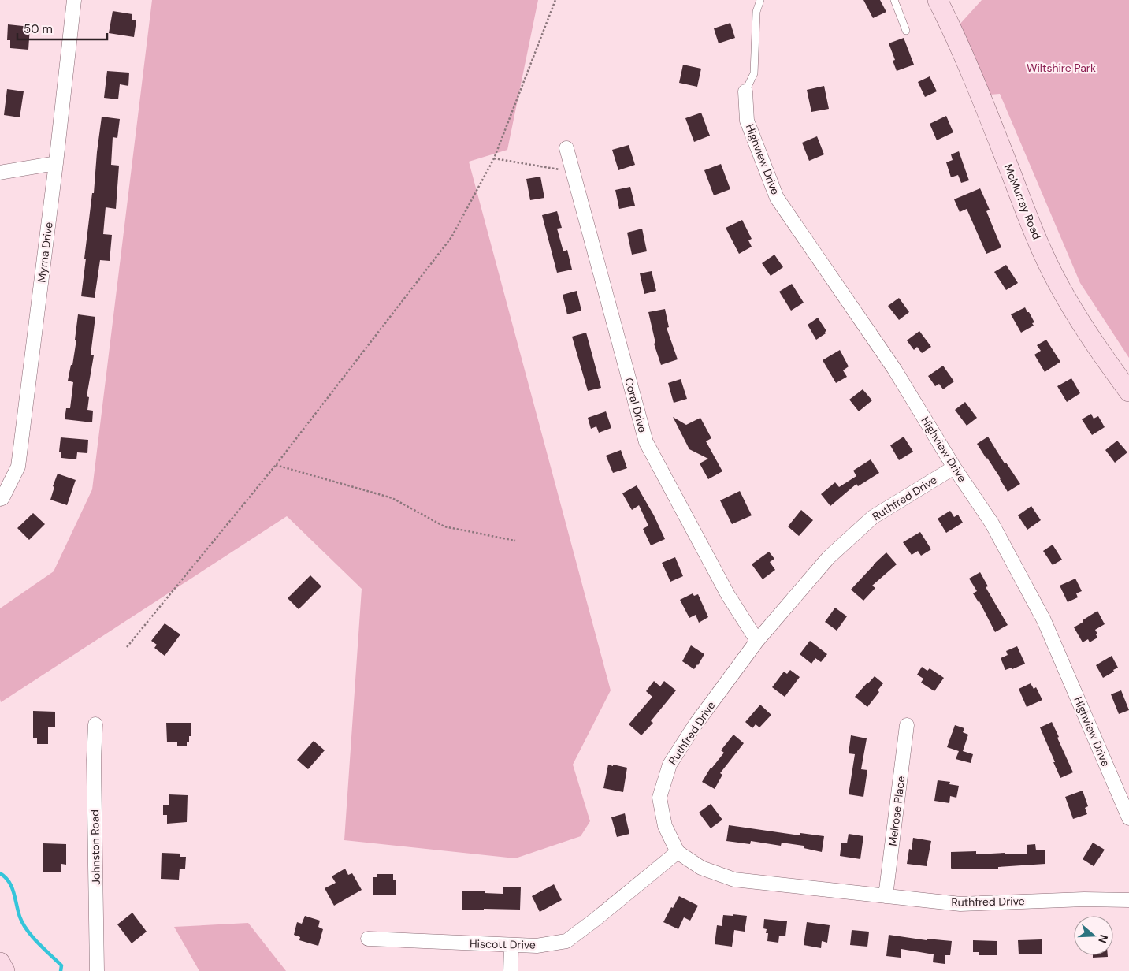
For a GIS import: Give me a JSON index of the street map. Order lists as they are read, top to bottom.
{
  "streets": {
    "main road": ["McMurray Road"],
    "street": [
      "Highview Drive",
      "Myrna Drive",
      "Coral Drive",
      "Ruthfred Drive",
      "Melrose Place",
      "Johnston Road",
      "Hiscott Drive"
    ]
  },
  "crossings": [
    ["Highview Drive", "Ruthfred Drive"],
    ["Coral Drive", "Ruthfred Drive"],
    ["Ruthfred Drive", "Melrose Place"],
    ["Ruthfred Drive", "Hiscott Drive"]
  ],
  "parks": ["Wiltshire Park"],
  "scale_bar": "50 m",
  "north": "right"
}
